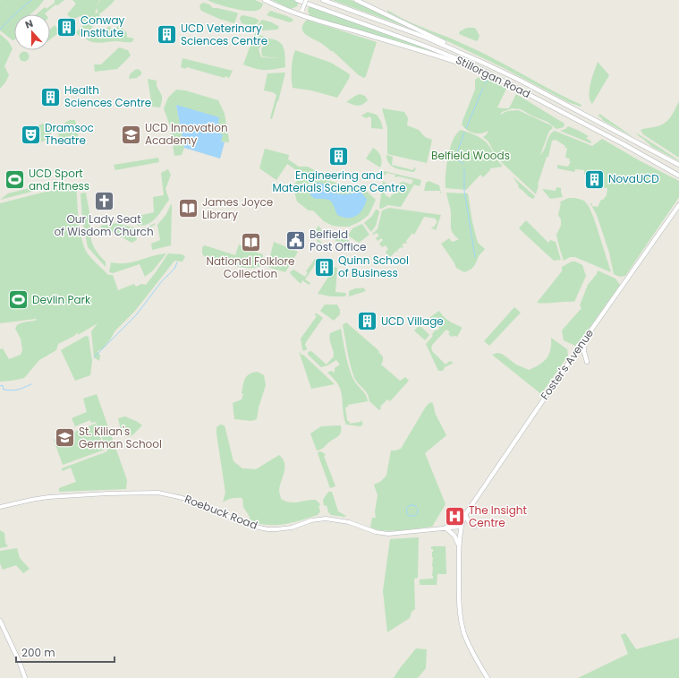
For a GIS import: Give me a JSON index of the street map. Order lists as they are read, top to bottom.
{
  "streets": {
    "main road": ["Stillorgan Road", "Foster's Avenue"],
    "street": ["Roebuck Road"]
  },
  "crossings": [
    ["Foster's Avenue", "Roebuck Road"]
  ],
  "parks": ["Belfield Woods"],
  "places": {
    "building": [
      "Conway Institute",
      "UCD Veterinary Sciences Centre",
      "Health Sciences Centre",
      "Engineering and Materials Science Centre",
      "NovaUCD",
      "Quinn School of Business",
      "UCD Village"
    ],
    "theatre": ["Dramsoc Theatre"],
    "school or university": ["UCD Innovation Academy", "St. Kilian's German School"],
    "sports": ["UCD Sport and Fitness", "Devlin Park"],
    "church": ["Our Lady Seat of Wisdom Church"],
    "library": ["James Joyce Library", "National Folklore Collection"],
    "public building": ["Belfield Post Office"],
    "hospital": ["The Insight Centre"]
  },
  "scale_bar": "200 m",
  "north": "top"
}
